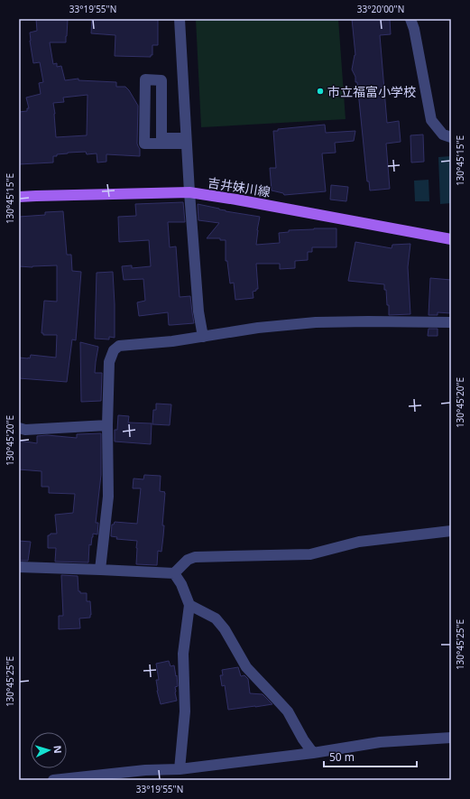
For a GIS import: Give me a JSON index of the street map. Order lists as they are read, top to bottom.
{
  "streets": {
    "main road": ["吉井妹川線"]
  },
  "places": ["市立福富小学校"],
  "scale_bar": "50 m",
  "north": "right",
  "coordinates": [
    "33°19'55\"N",
    "33°20'00\"N",
    "130°45'15\"E",
    "130°45'20\"E",
    "130°45'25\"E"
  ]
}
